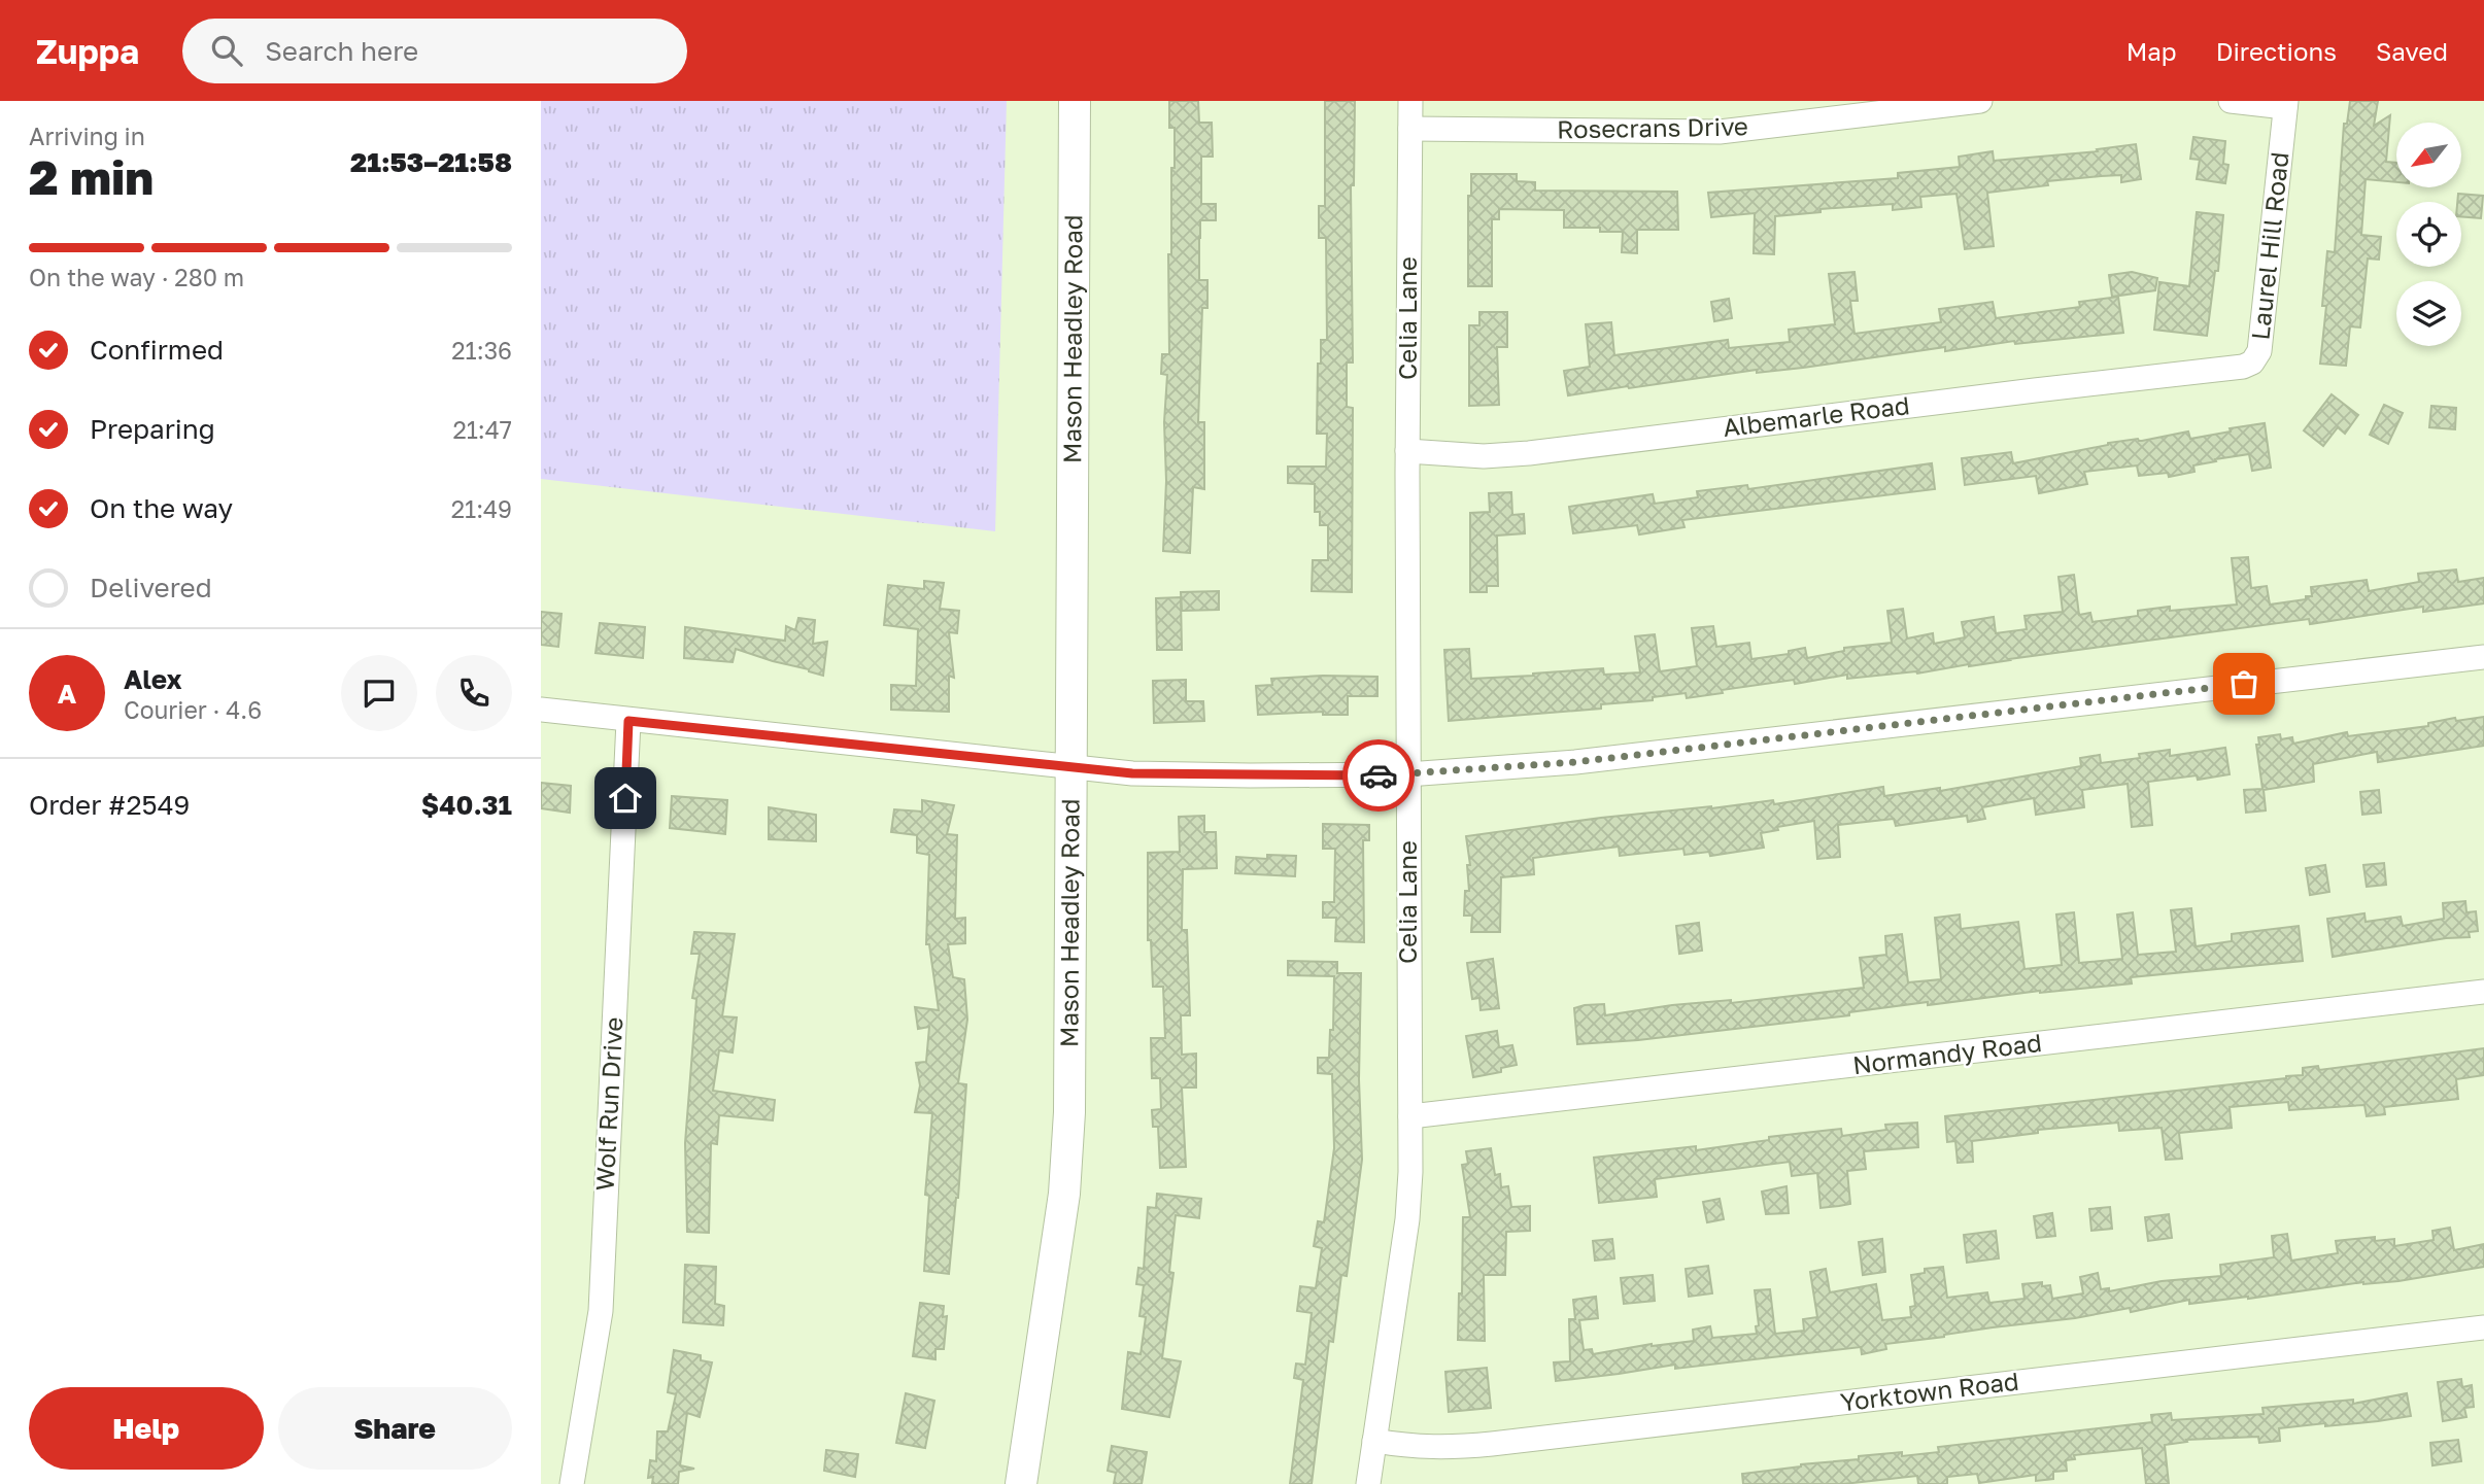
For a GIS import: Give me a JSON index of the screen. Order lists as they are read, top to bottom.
{
  "streets": {
    "main road": ["Mason Headley Road"],
    "street": [
      "Rosecrans Drive",
      "Laurel Hill Road",
      "Celia Lane",
      "Albemarle Road",
      "Normandy Road",
      "Wolf Run Drive",
      "Yorktown Road"
    ]
  },
  "crossings": [
    ["Rosecrans Drive", "Celia Lane"],
    ["Laurel Hill Road", "Albemarle Road"],
    ["Celia Lane", "Albemarle Road"],
    ["Celia Lane", "Normandy Road"],
    ["Celia Lane", "Yorktown Road"]
  ],
  "north": "bottom left",
  "page": {
    "header": "Zuppa",
    "search": "Search here",
    "nav": ["Map", "Directions", "Saved"],
    "heading": ["2 min", "Arriving in", "21:53–21:58"],
    "panel": [
      "Alex",
      "Courier · 4.6",
      "Order #2549",
      "$40.31"
    ],
    "bar": "On the way · 280 m",
    "list": [
      ["Confirmed", "21:36"],
      ["Preparing", "21:47"],
      ["On the way", "21:49"],
      "Delivered"
    ],
    "round": "A",
    "buttons": ["Help", "Share"]
  }
}
